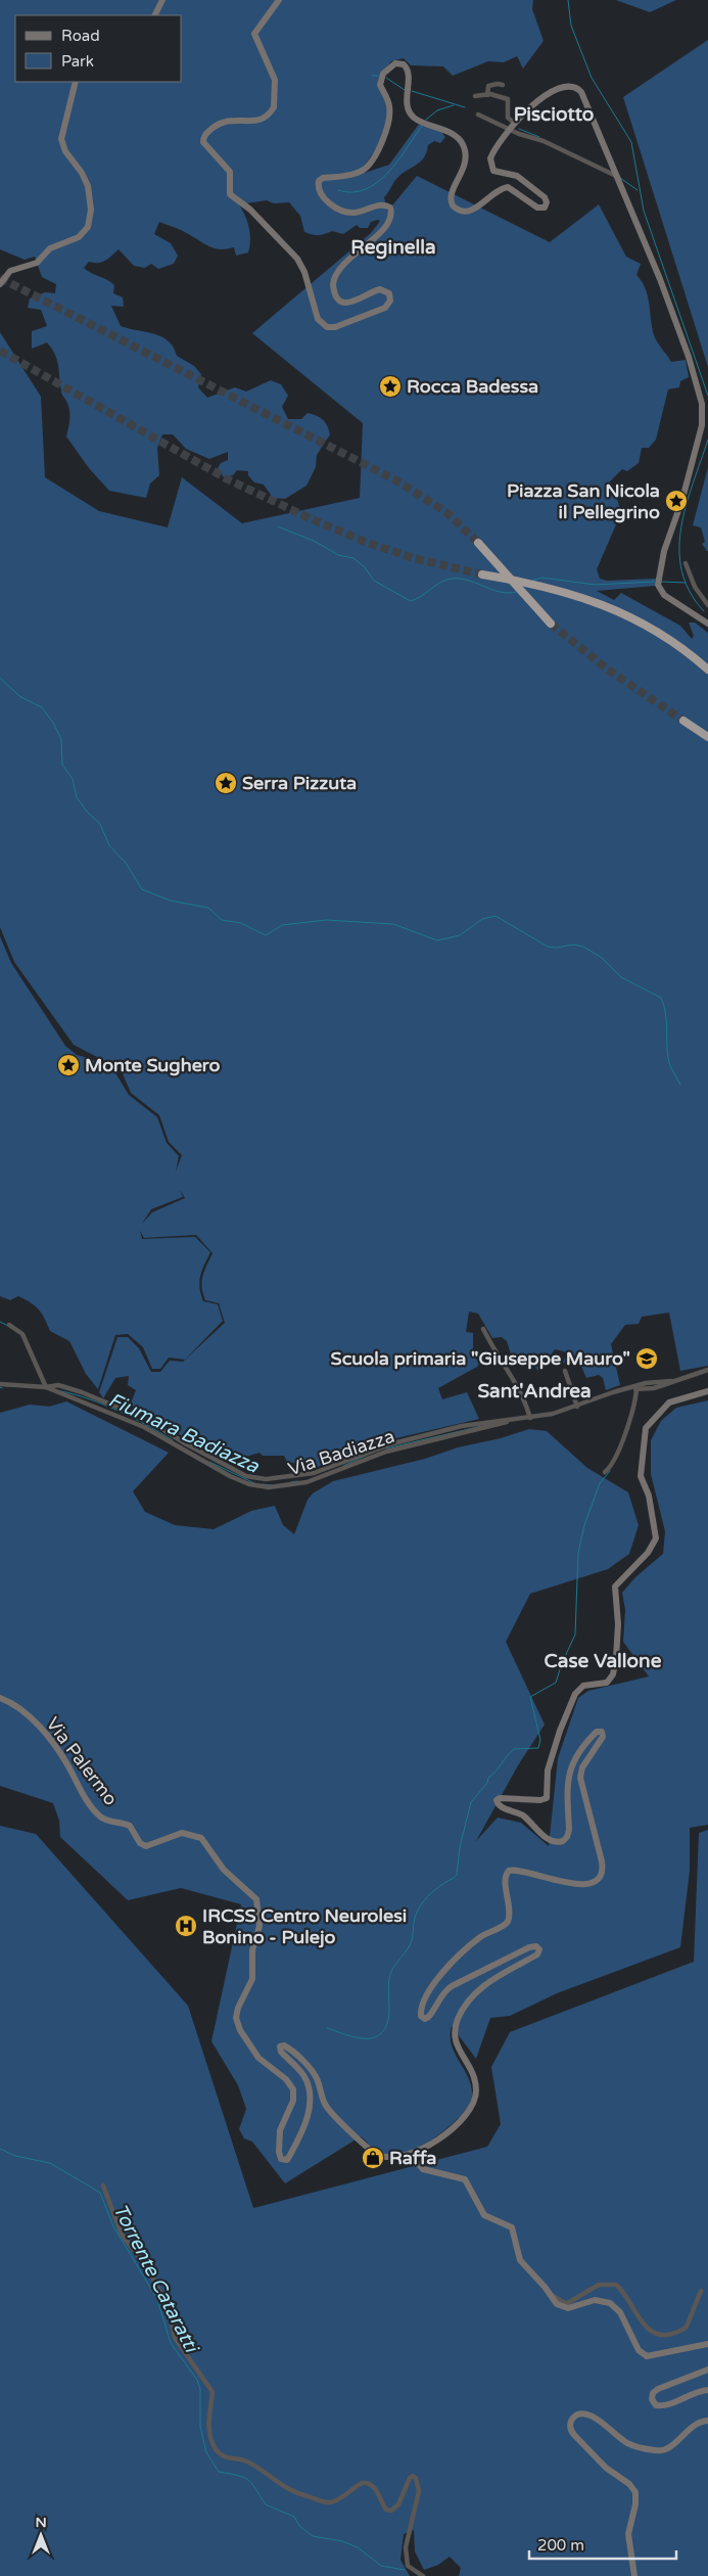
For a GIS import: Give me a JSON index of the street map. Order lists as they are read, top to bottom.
{
  "streets": {
    "main road": ["Via Palermo"],
    "street": ["Via Badiazza"]
  },
  "districts": [
    "Pisciotto",
    "Reginella",
    "Sant'Andrea",
    "Case Vallone"
  ],
  "water": ["Fiumara Badiazza", "Torrente Cataratti"],
  "places": {
    "place": [
      "Rocca Badessa",
      "Piazza San Nicola il Pellegrino",
      "Serra Pizzuta",
      "Monte Sughero"
    ],
    "school or university": ["Scuola primaria \"Giuseppe Mauro\""],
    "hospital": ["IRCSS Centro Neurolesi Bonino - Pulejo"],
    "shop": ["Raffa"]
  },
  "legend": ["Road", "Park"],
  "scale_bar": "200 m",
  "north": "top"
}
